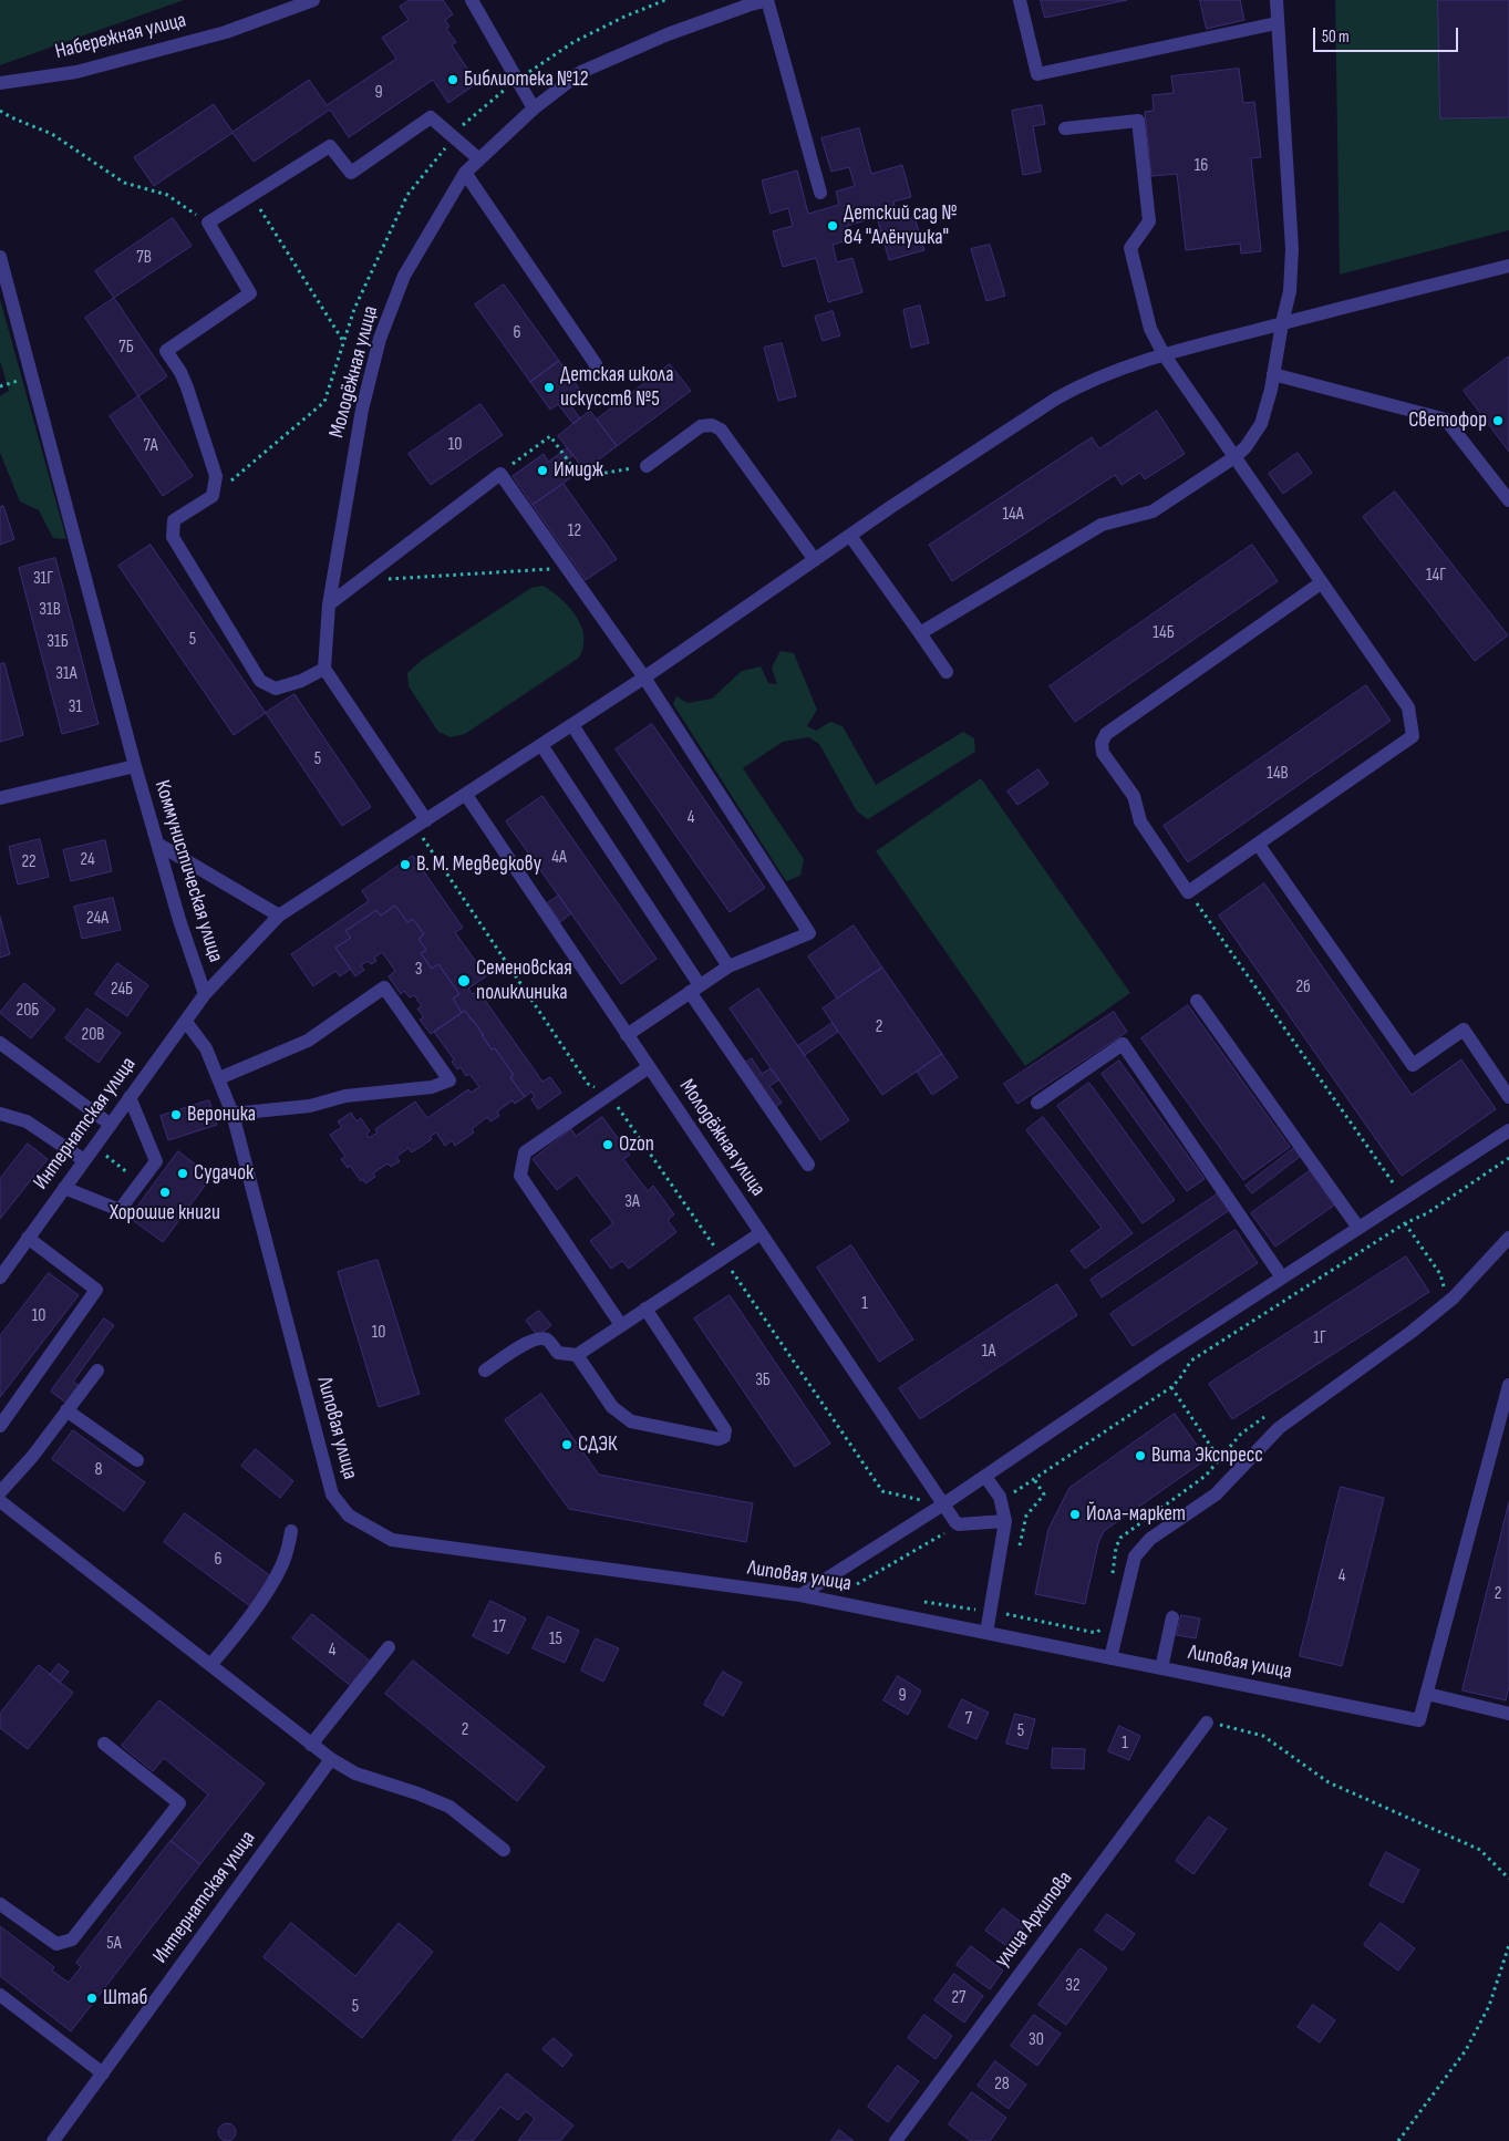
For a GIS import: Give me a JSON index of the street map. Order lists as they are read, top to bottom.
{
  "streets": {
    "street": [
      "Набережная улица",
      "Молодёжная улица",
      "Коммунистическая улица",
      "Интернатская улица",
      "Липовая улица",
      "улица Архипова"
    ]
  },
  "crossings": [
    ["Молодёжная улица", "Интернатская улица"],
    ["Коммунистическая улица", "Интернатская улица"],
    ["Интернатская улица", "Липовая улица"]
  ],
  "places": [
    "Библиотека №12",
    "Детский сад № 84 \"Алёнушка\"",
    "Детская школа искусств №5",
    "Светофор",
    "Имидж",
    "В. М. Медведкову",
    "Семеновская поликлиника",
    "Вероника",
    "Ozon",
    "Судачок",
    "Хорошие книги",
    "СДЭК",
    "Вита Экспресс",
    "Йола-маркет",
    "Штаб"
  ],
  "house_numbers": [
    "9",
    "16",
    "7В",
    "6",
    "7Б",
    "10",
    "7А",
    "14А",
    "12",
    "14Г",
    "31Г",
    "31В",
    "14Б",
    "5",
    "31Б",
    "31А",
    "31",
    "5",
    "14В",
    "4",
    "4А",
    "24",
    "22",
    "24А",
    "3",
    "2б",
    "24Б",
    "20Б",
    "2",
    "20В",
    "3А",
    "1",
    "10",
    "10",
    "1Г",
    "1А",
    "3Б",
    "8",
    "6",
    "4",
    "2",
    "17",
    "15",
    "4",
    "9",
    "7",
    "2",
    "5",
    "1",
    "5А",
    "32",
    "27",
    "5",
    "30",
    "28"
  ],
  "scale_bar": "50 m"
}
